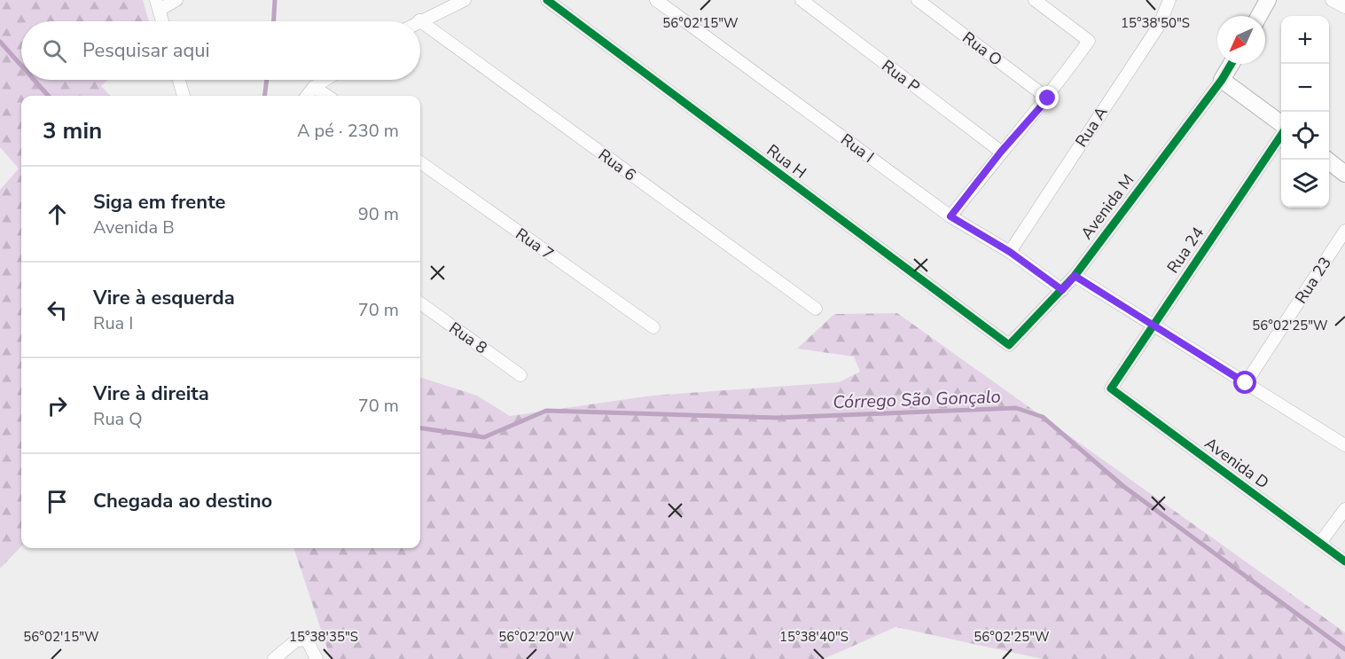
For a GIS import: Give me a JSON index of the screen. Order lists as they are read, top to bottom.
{
  "streets": {
    "street": [
      "Rua O",
      "Rua P",
      "Rua A",
      "Rua I",
      "Rua H",
      "Rua 6",
      "Avenida M",
      "Rua 7",
      "Rua 24",
      "Rua 23",
      "Rua 8",
      "Avenida D"
    ]
  },
  "crossings": [
    ["Rua A", "Rua I"],
    ["Rua I", "Avenida M"],
    ["Rua H", "Avenida M"],
    ["Rua 24", "Avenida D"]
  ],
  "water": ["Córrego São Gonçalo"],
  "north": "bottom left",
  "page": {
    "map_buttons": ["+", "−"],
    "search": "Pesquisar aqui",
    "heading": ["3 min", "A pé · 230 m"],
    "list": [
      ["Siga em frente", "Avenida B", "90 m"],
      ["Vire à esquerda", "Rua I", "70 m"],
      ["Vire à direita", "Rua Q", "70 m"],
      "Chegada ao destino"
    ]
  },
  "coordinates": [
    "56°02'15\"W",
    "15°38'50\"S",
    "56°02'25\"W",
    "15°38'35\"S",
    "56°02'20\"W",
    "15°38'40\"S"
  ]
}
